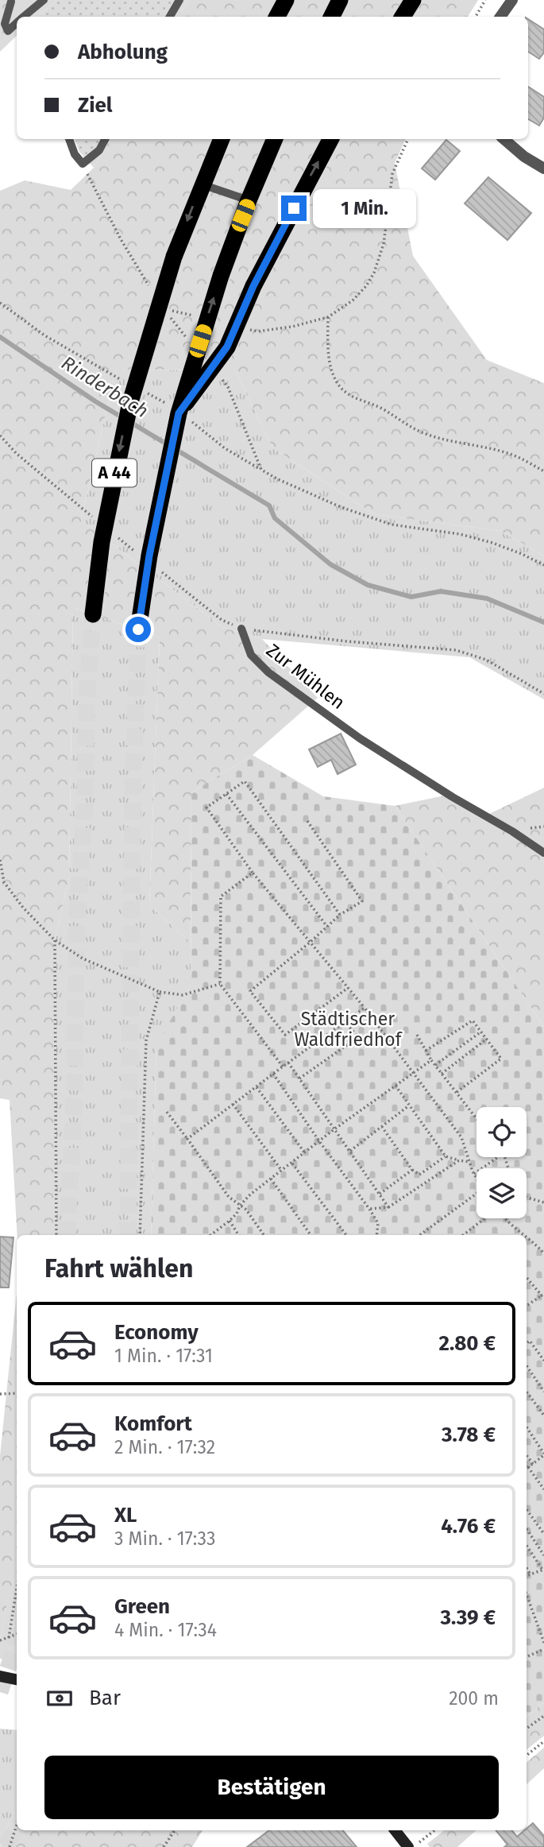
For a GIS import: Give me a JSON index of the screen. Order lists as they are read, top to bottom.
{
  "streets": {
    "highway": ["A 44"],
    "lane": ["Zur Mühlen"]
  },
  "water": ["Rinderbach"],
  "parks": ["Städtischer Waldfriedhof"],
  "page": {
    "banner": ["Abholung", "Ziel"],
    "bubble": "1 Min.",
    "heading": "Fahrt wählen",
    "list": [
      {
        "name": "Economy",
        "note": "1 Min. · 17:31",
        "value": "2.80 €"
      },
      {
        "name": "Komfort",
        "note": "2 Min. · 17:32",
        "value": "3.78 €"
      },
      {
        "name": "XL",
        "note": "3 Min. · 17:33",
        "value": "4.76 €"
      },
      {
        "name": "Green",
        "note": "4 Min. · 17:34",
        "value": "3.39 €"
      }
    ],
    "pay": ["Bar", "200 m"],
    "buttons": "Bestätigen"
  }
}
